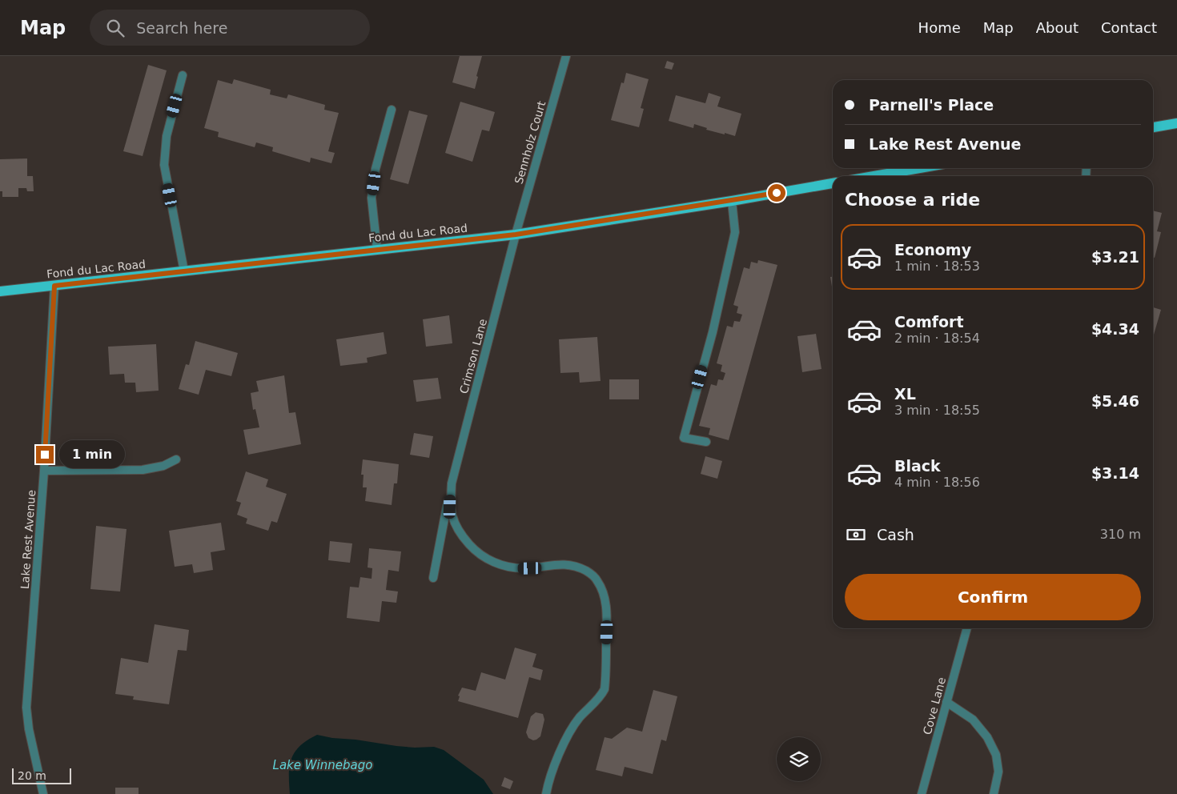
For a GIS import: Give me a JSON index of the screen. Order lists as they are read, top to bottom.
{
  "streets": {
    "main road": ["Fond du Lac Road"],
    "street": [
      "Sennholz Court",
      "Crimson Lane",
      "Lake Rest Avenue",
      "Cove Lane"
    ]
  },
  "crossings": [
    ["Sennholz Court", "Fond du Lac Road"],
    ["Sennholz Court", "Crimson Lane"],
    ["Fond du Lac Road", "Crimson Lane"],
    ["Fond du Lac Road", "Lake Rest Avenue"]
  ],
  "water": ["Lake Winnebago"],
  "scale_bar": "20 m",
  "page": {
    "header": "Map",
    "search": "Search here",
    "nav": [
      "Home",
      "Map",
      "About",
      "Contact"
    ],
    "banner": ["Parnell's Place", "Lake Rest Avenue"],
    "heading": "Choose a ride",
    "list": [
      {
        "name": "Economy",
        "note": "1 min · 18:53",
        "value": "$3.21"
      },
      {
        "name": "Comfort",
        "note": "2 min · 18:54",
        "value": "$4.34"
      },
      {
        "name": "XL",
        "note": "3 min · 18:55",
        "value": "$5.46"
      },
      {
        "name": "Black",
        "note": "4 min · 18:56",
        "value": "$3.14"
      }
    ],
    "bubble": "1 min",
    "pay": ["Cash", "310 m"],
    "buttons": "Confirm",
    "scale": "20 m"
  }
}
